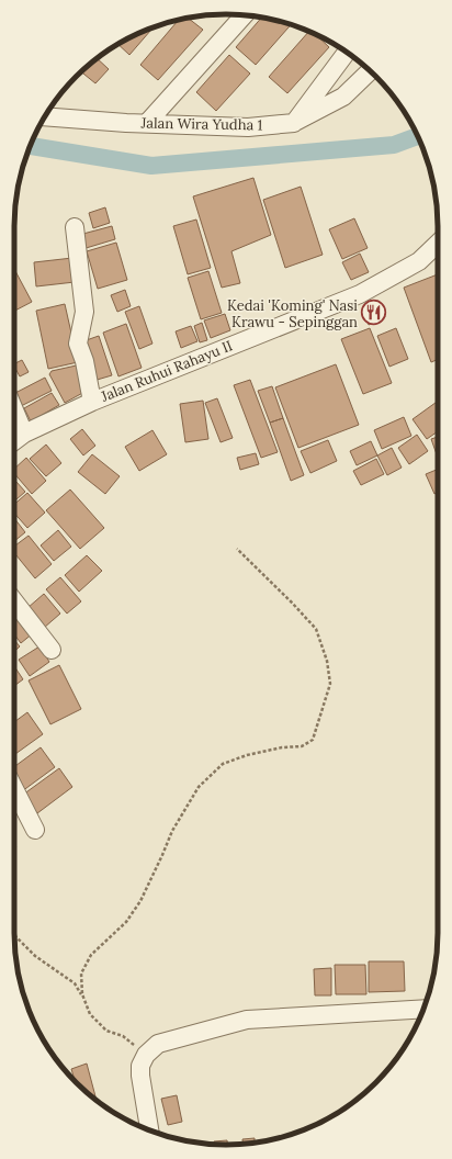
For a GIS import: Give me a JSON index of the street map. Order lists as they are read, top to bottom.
{
  "streets": {
    "street": ["Jalan Wira Yudha 1", "Jalan Ruhui Rahayu II"]
  },
  "places": {
    "restaurant": ["Kedai 'Koming' Nasi Krawu - Sepinggan"]
  }
}
